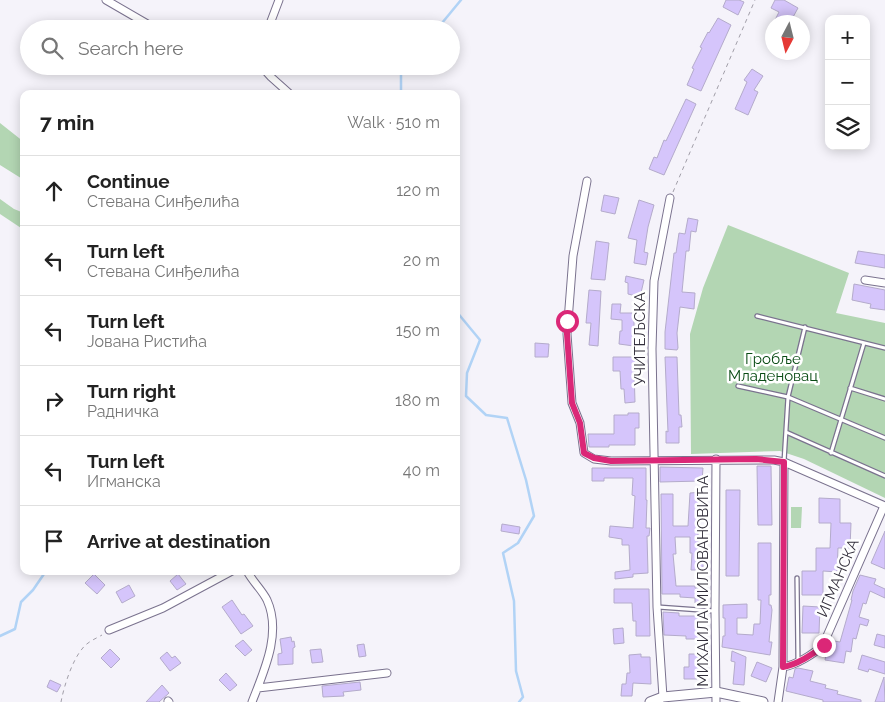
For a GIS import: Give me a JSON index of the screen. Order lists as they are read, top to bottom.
{
  "streets": {
    "street": ["УЧИТЕЉСКА", "ИГМАНСКА", "МИХАИЛА МИЛОВАНОВИЋА"]
  },
  "parks": ["Гробље Младеновац"],
  "north": "bottom",
  "page": {
    "map_buttons": ["+", "−"],
    "search": "Search here",
    "heading": ["7 min", "Walk · 510 m"],
    "list": [
      ["Continue", "Стевана Синђелића", "120 m"],
      ["Turn left", "Стевана Синђелића", "20 m"],
      ["Turn left", "Јована Ристића", "150 m"],
      ["Turn right", "Радничка", "180 m"],
      ["Turn left", "Игманска", "40 m"],
      "Arrive at destination"
    ]
  }
}
